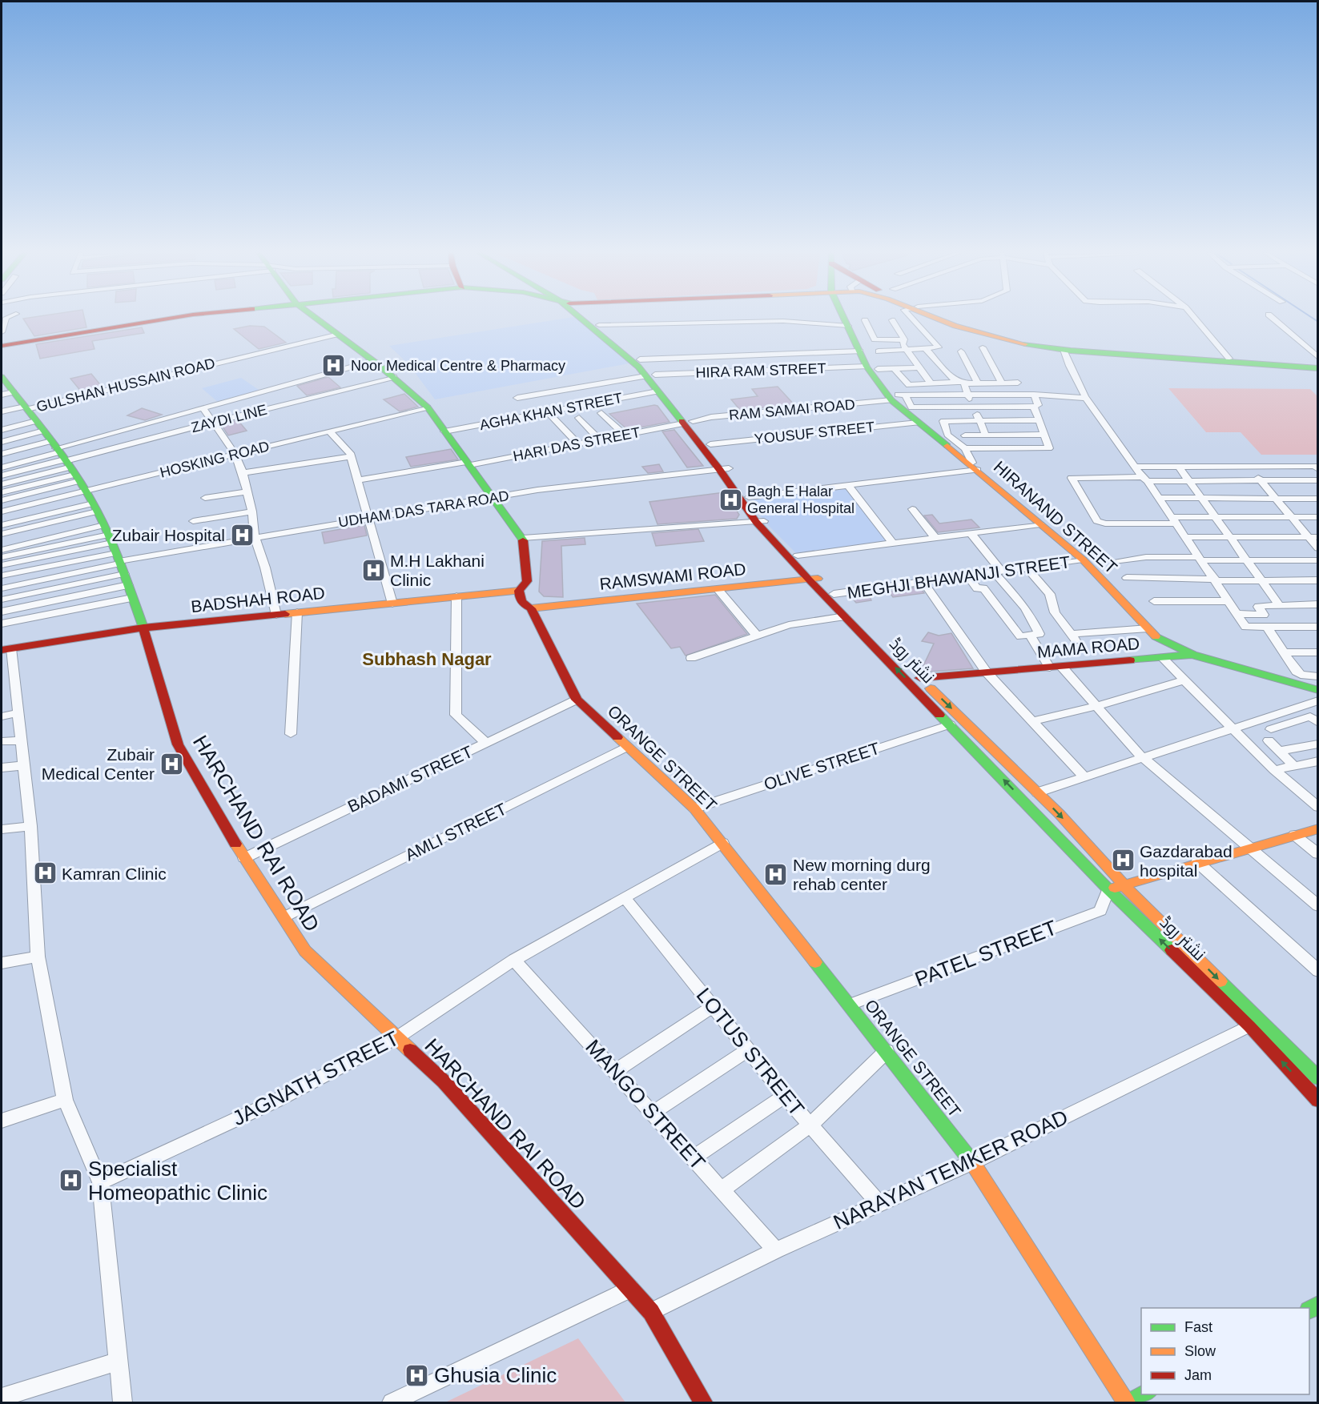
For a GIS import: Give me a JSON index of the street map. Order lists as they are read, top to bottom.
{
  "streets": {
    "main road": [
      "HIRANAND STREET",
      "RAMSWAMI ROAD",
      "BADSHAH ROAD",
      "MAMA ROAD",
      "نشتر روڈ",
      "ORANGE STREET",
      "HARCHAND RAI ROAD"
    ],
    "street": [
      "HIRA RAM STREET",
      "GULSHAN HUSSAIN ROAD",
      "RAM SAMAI ROAD",
      "AGHA KHAN STREET",
      "ZAYDI LINE",
      "YOUSUF STREET",
      "HARI DAS STREET",
      "HOSKING ROAD",
      "UDHAM DAS TARA ROAD",
      "MEGHJI BHAWANJI STREET",
      "OLIVE STREET",
      "BADAMI STREET",
      "AMLI STREET",
      "PATEL STREET",
      "LOTUS STREET",
      "JAGNATH STREET",
      "MANGO STREET",
      "NARAYAN TEMKER ROAD"
    ]
  },
  "crossings": [
    ["HIRA RAM STREET", "HIRANAND STREET"],
    ["HIRA RAM STREET", "نشتر روڈ"],
    ["GULSHAN HUSSAIN ROAD", "ZAYDI LINE"],
    ["GULSHAN HUSSAIN ROAD", "HARCHAND RAI ROAD"],
    ["RAM SAMAI ROAD", "HARI DAS STREET"],
    ["RAM SAMAI ROAD", "HIRANAND STREET"],
    ["RAM SAMAI ROAD", "نشتر روڈ"],
    ["AGHA KHAN STREET", "نشتر روڈ"],
    ["ZAYDI LINE", "HARCHAND RAI ROAD"],
    ["YOUSUF STREET", "HIRANAND STREET"],
    ["YOUSUF STREET", "نشتر روڈ"],
    ["HARI DAS STREET", "نشتر روڈ"],
    ["HOSKING ROAD", "HARCHAND RAI ROAD"],
    ["UDHAM DAS TARA ROAD", "نشتر روڈ"],
    ["UDHAM DAS TARA ROAD", "HARCHAND RAI ROAD"],
    ["HIRANAND STREET", "MEGHJI BHAWANJI STREET"],
    ["HIRANAND STREET", "MAMA ROAD"],
    ["RAMSWAMI ROAD", "نشتر روڈ"],
    ["RAMSWAMI ROAD", "ORANGE STREET"],
    ["MEGHJI BHAWANJI STREET", "نشتر روڈ"],
    ["BADSHAH ROAD", "ORANGE STREET"],
    ["BADSHAH ROAD", "HARCHAND RAI ROAD"],
    ["MAMA ROAD", "نشتر روڈ"],
    ["نشتر روڈ", "OLIVE STREET"],
    ["نشتر روڈ", "PATEL STREET"],
    ["نشتر روڈ", "NARAYAN TEMKER ROAD"],
    ["ORANGE STREET", "OLIVE STREET"],
    ["ORANGE STREET", "BADAMI STREET"],
    ["ORANGE STREET", "AMLI STREET"],
    ["ORANGE STREET", "PATEL STREET"],
    ["ORANGE STREET", "JAGNATH STREET"],
    ["ORANGE STREET", "NARAYAN TEMKER ROAD"],
    ["BADAMI STREET", "HARCHAND RAI ROAD"],
    ["AMLI STREET", "HARCHAND RAI ROAD"],
    ["HARCHAND RAI ROAD", "JAGNATH STREET"],
    ["HARCHAND RAI ROAD", "NARAYAN TEMKER ROAD"],
    ["LOTUS STREET", "JAGNATH STREET"],
    ["LOTUS STREET", "NARAYAN TEMKER ROAD"],
    ["JAGNATH STREET", "MANGO STREET"],
    ["MANGO STREET", "NARAYAN TEMKER ROAD"]
  ],
  "districts": ["Subhash Nagar"],
  "places": {
    "hospital": [
      "Noor Medical Centre & Pharmacy",
      "Bagh E Halar General Hospital",
      "Zubair Hospital",
      "M.H Lakhani Clinic",
      "Zubair Medical Center",
      "Gazdarabad hospital",
      "Kamran Clinic",
      "New morning durg rehab center",
      "Specialist Homeopathic Clinic",
      "Ghusia Clinic"
    ]
  },
  "legend": ["Fast", "Slow", "Jam"]
}
